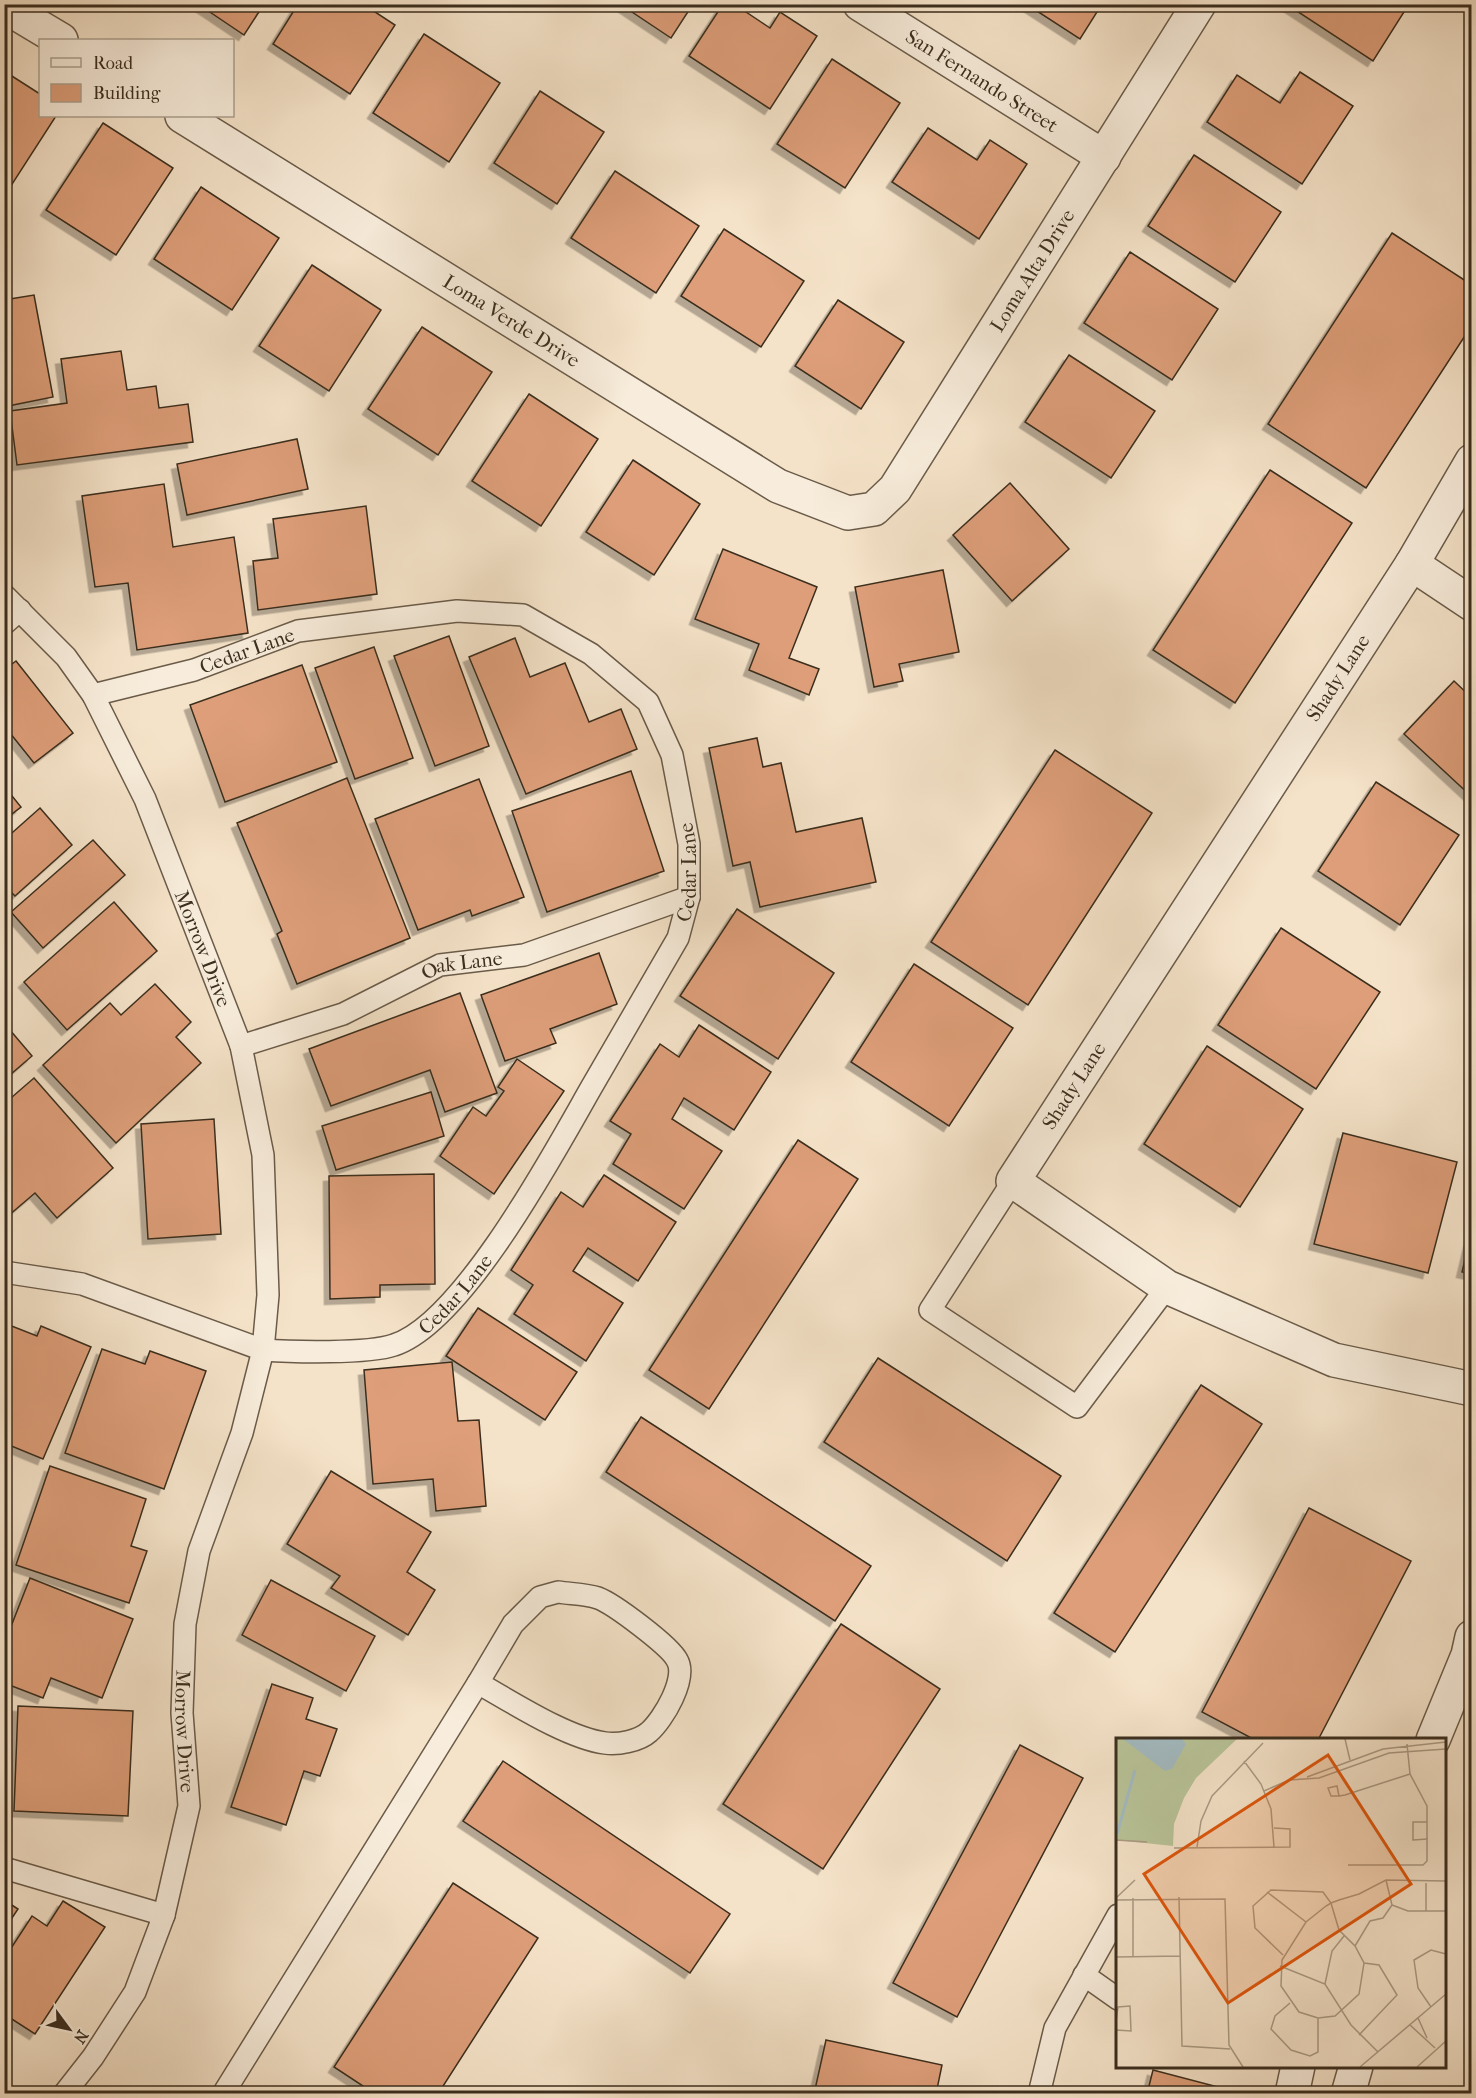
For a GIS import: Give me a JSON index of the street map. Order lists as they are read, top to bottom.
{
  "streets": {
    "street": [
      "San Fernando Street",
      "Loma Alta Drive",
      "Loma Verde Drive",
      "Shady Lane"
    ],
    "lane": ["Cedar Lane", "Morrow Drive", "Oak Lane"]
  },
  "crossings": [
    ["San Fernando Street", "Loma Alta Drive"],
    ["Loma Alta Drive", "Loma Verde Drive"],
    ["Cedar Lane", "Morrow Drive"],
    ["Cedar Lane", "Oak Lane"],
    ["Morrow Drive", "Oak Lane"]
  ],
  "legend": ["Road", "Building"],
  "north": "bottom right"
}
